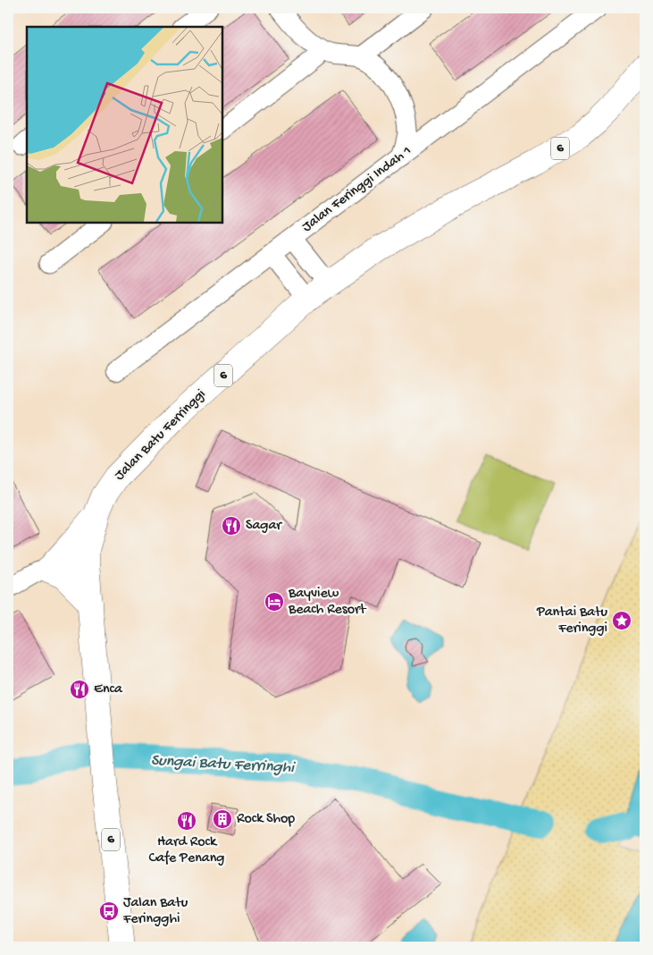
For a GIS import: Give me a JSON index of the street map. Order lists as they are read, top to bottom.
{
  "streets": {
    "main road": ["6", "Jalan Batu Ferringgi"],
    "street": ["Jalan Feringgi Indah 1"]
  },
  "water": ["Sungai Batu Ferringhi"],
  "places": {
    "restaurant": ["Sagar", "Enca", "Hard Rock Cafe Penang"],
    "hotel": ["Bayview Beach Resort"],
    "place": ["Pantai Batu Feringgi"],
    "building": ["Rock Shop"],
    "bus stop": ["Jalan Batu Feringghi"]
  }
}
